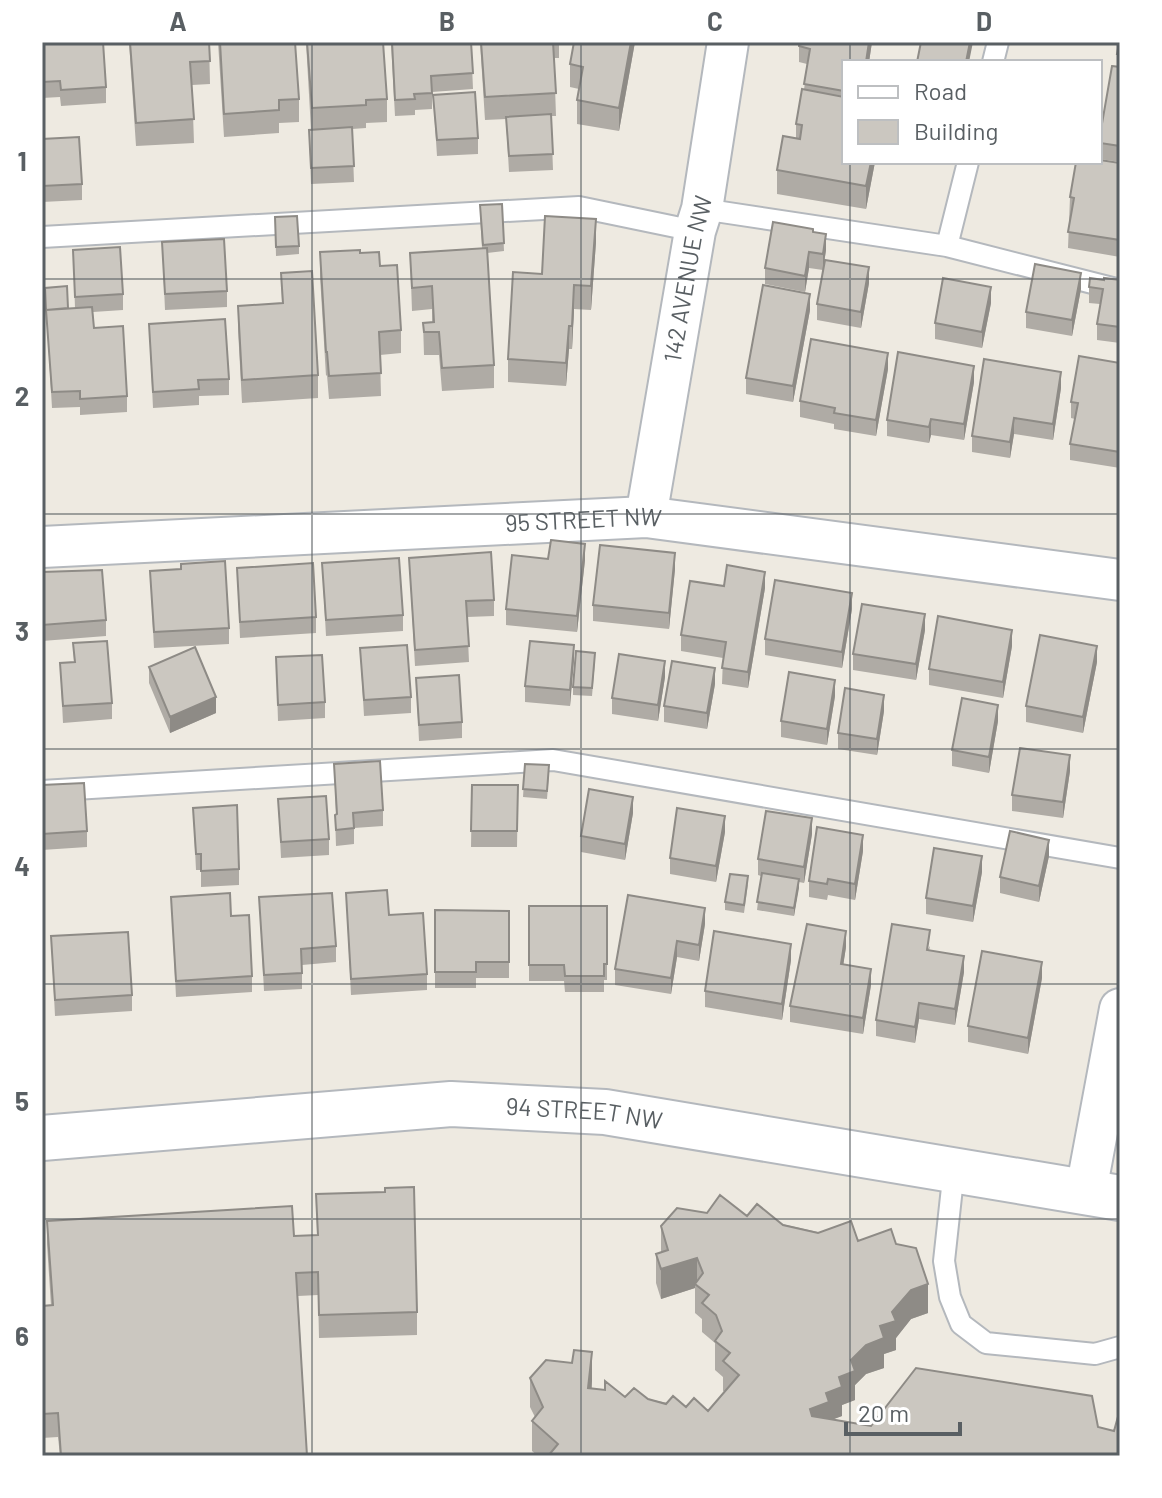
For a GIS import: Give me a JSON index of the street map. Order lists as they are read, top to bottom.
{
  "streets": {
    "street": ["142 AVENUE NW", "95 STREET NW", "94 STREET NW"]
  },
  "crossings": [
    ["142 AVENUE NW", "95 STREET NW"]
  ],
  "legend": ["Road", "Building"],
  "scale_bar": "20 m",
  "grid": {
    "columns": [
      "A",
      "B",
      "C",
      "D"
    ],
    "rows": [
      "1",
      "2",
      "3",
      "4",
      "5",
      "6"
    ]
  }
}
